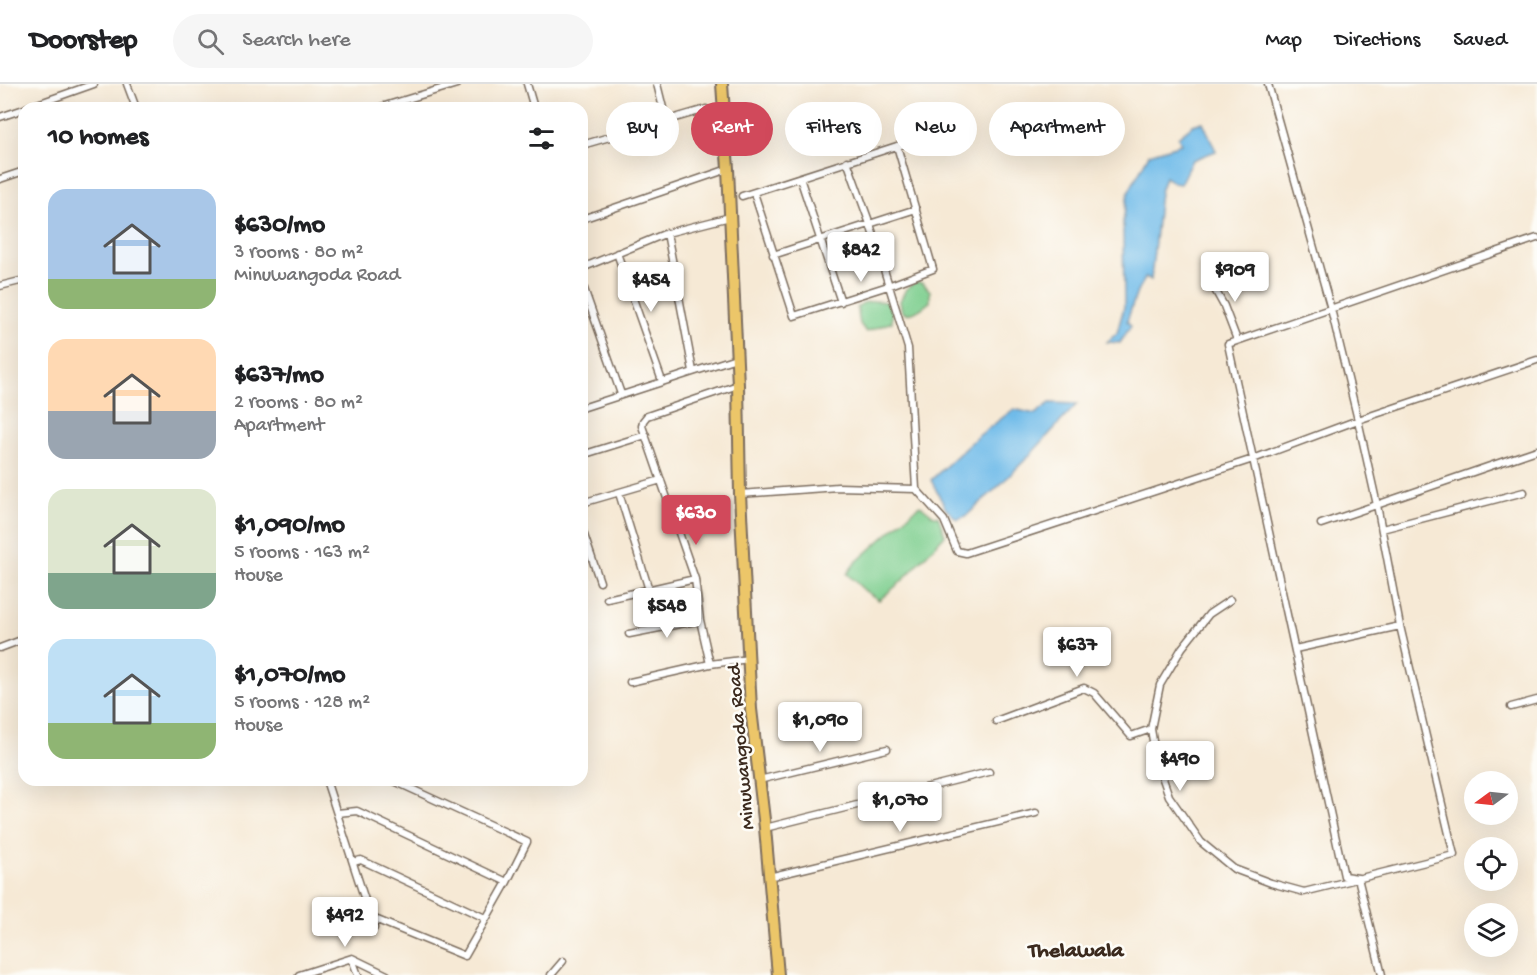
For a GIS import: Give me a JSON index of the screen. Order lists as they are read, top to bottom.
{
  "streets": {
    "main road": ["Minuwangoda Road"]
  },
  "districts": ["Thelawala"],
  "north": "left",
  "page": {
    "header": "Doorstep",
    "search": "Search here",
    "nav": ["Map", "Directions", "Saved"],
    "chip": [
      "Buy",
      "Rent",
      "Filters",
      "New",
      "Apartment"
    ],
    "heading": "10 homes",
    "list": [
      {
        "name": "$630/mo",
        "note": "3 rooms · 80 m² · Minuwangoda Road"
      },
      {
        "name": "$637/mo",
        "note": "2 rooms · 80 m² · Apartment"
      },
      {
        "name": "$1,090/mo",
        "note": "5 rooms · 163 m² · House"
      },
      {
        "name": "$1,070/mo",
        "note": "5 rooms · 128 m² · House"
      }
    ],
    "price": [
      "$842",
      "$909",
      "$454",
      "$630",
      "$548",
      "$637",
      "$1,090",
      "$490",
      "$1,070",
      "$492"
    ]
  }
}
